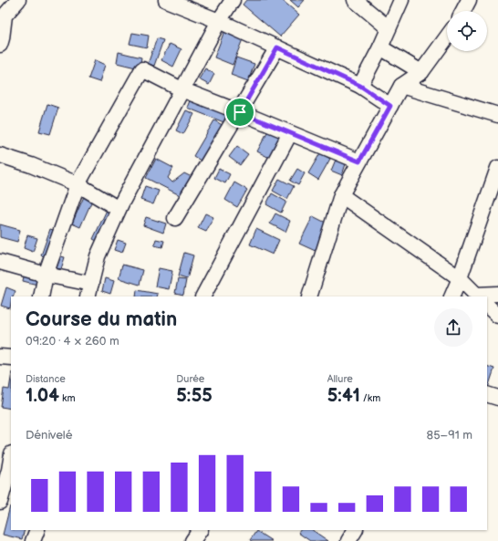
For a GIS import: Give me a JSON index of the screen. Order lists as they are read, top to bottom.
{
  "page": {
    "heading": ["Course du matin", "09:20 · 4 × 260 m"],
    "stats": [
      ["Distance", "1.04 km"],
      ["Durée", "5:55"],
      ["Allure", "5:41 /km"]
    ],
    "chart": ["Dénivelé", "85–91 m"]
  }
}
